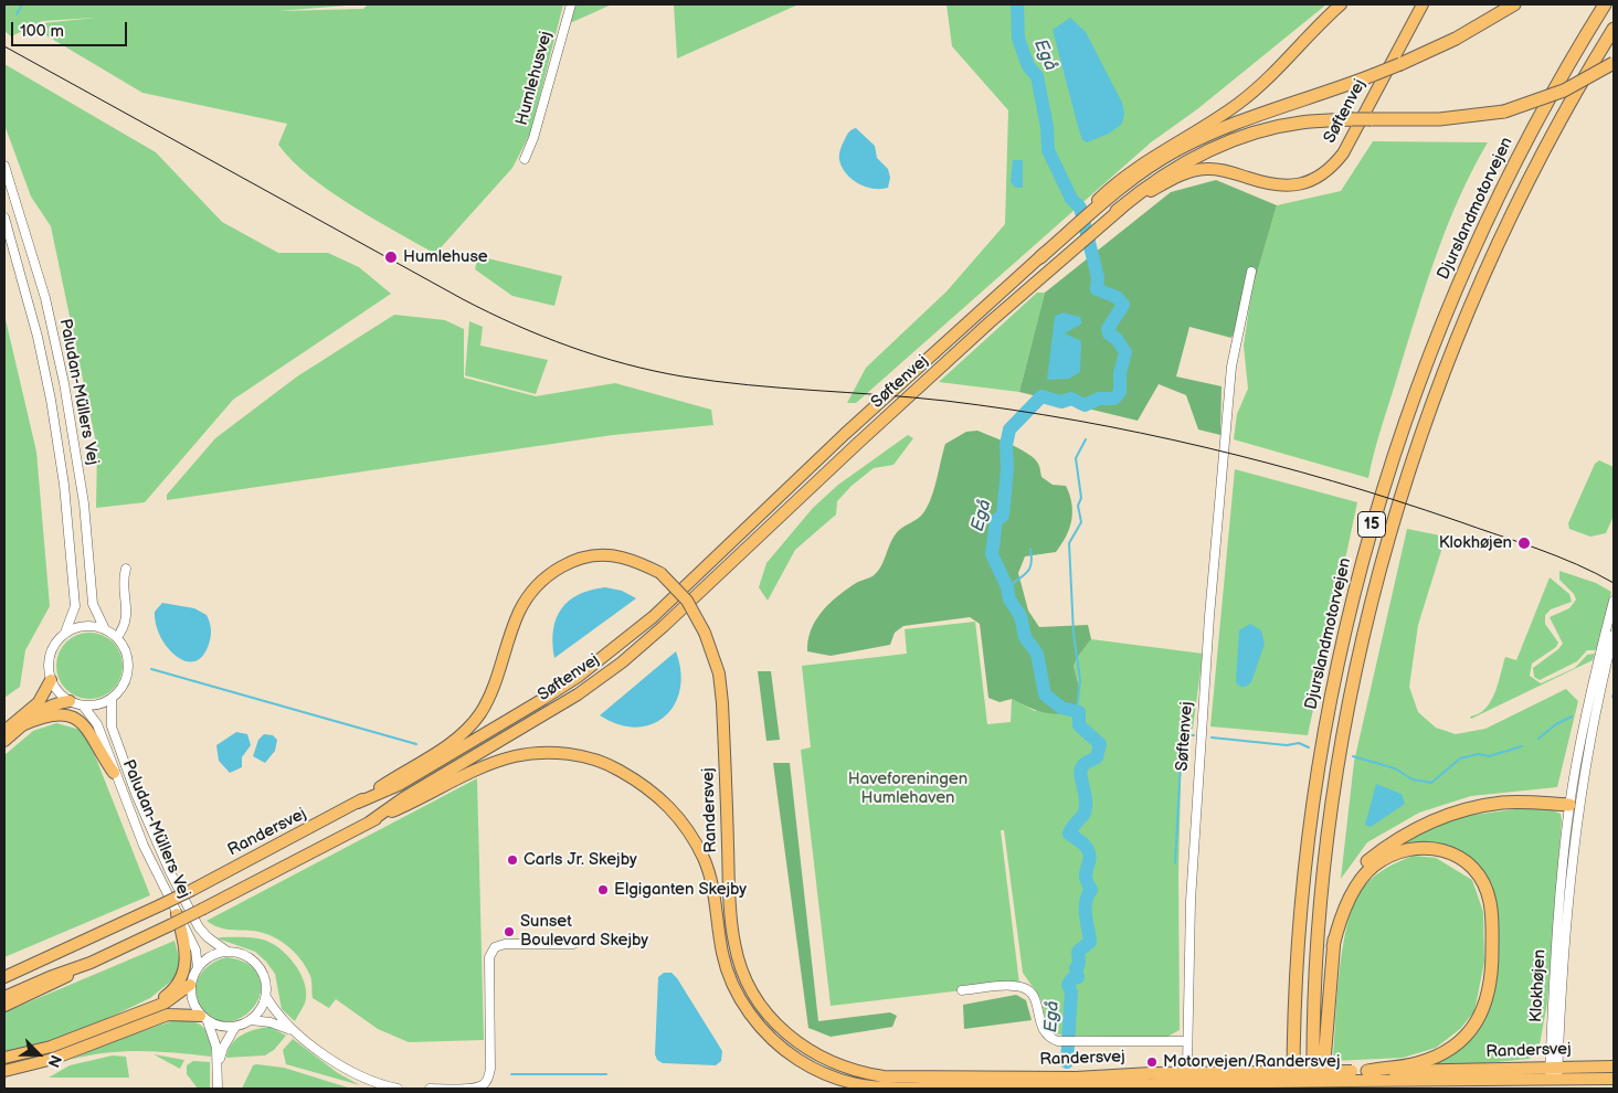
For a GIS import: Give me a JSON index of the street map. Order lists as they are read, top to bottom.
{
  "streets": {
    "highway": ["Djurslandmotorvejen", "15"],
    "main road": ["Søftenvej", "Randersvej"],
    "street": ["Humlehusvej", "Paludan-Müllers Vej", "Klokhøjen"]
  },
  "crossings": [
    ["Søftenvej", "Randersvej"],
    ["Randersvej", "Klokhøjen"]
  ],
  "water": ["Egå"],
  "parks": ["Haveforeningen Humlehaven"],
  "places": [
    "Humlehuse",
    "Klokhøjen",
    "Carls Jr. Skejby",
    "Elgiganten Skejby",
    "Sunset Boulevard Skejby",
    "Motorvejen/Randersvej"
  ],
  "scale_bar": "100 m",
  "north": "bottom right"
}
